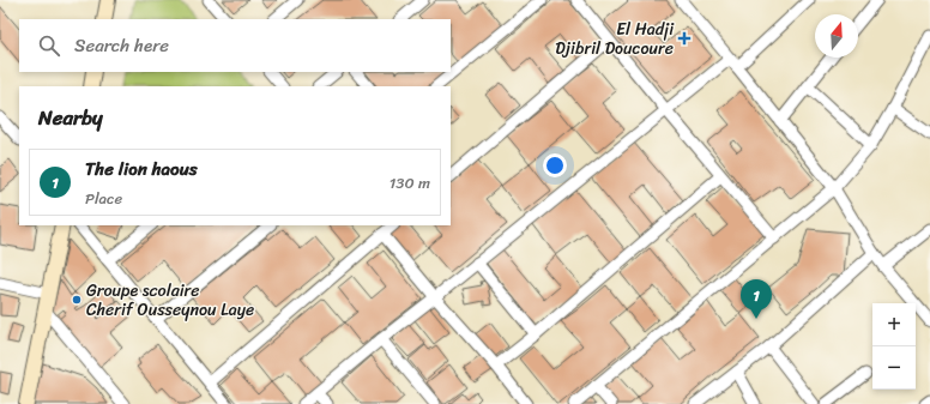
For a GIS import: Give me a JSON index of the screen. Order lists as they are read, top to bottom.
{
  "places": {
    "health": ["El Hadji Djibril Doucoure"],
    "other": ["Groupe scolaire Cherif Ousseynou Laye"]
  },
  "north": "top",
  "page": {
    "search": "Search here",
    "heading": "Nearby",
    "list": [
      {
        "mark": "1",
        "name": "The lion haous",
        "note": "Place",
        "value": "130 m"
      }
    ],
    "pins": "1",
    "map_buttons": ["+", "−"]
  }
}
